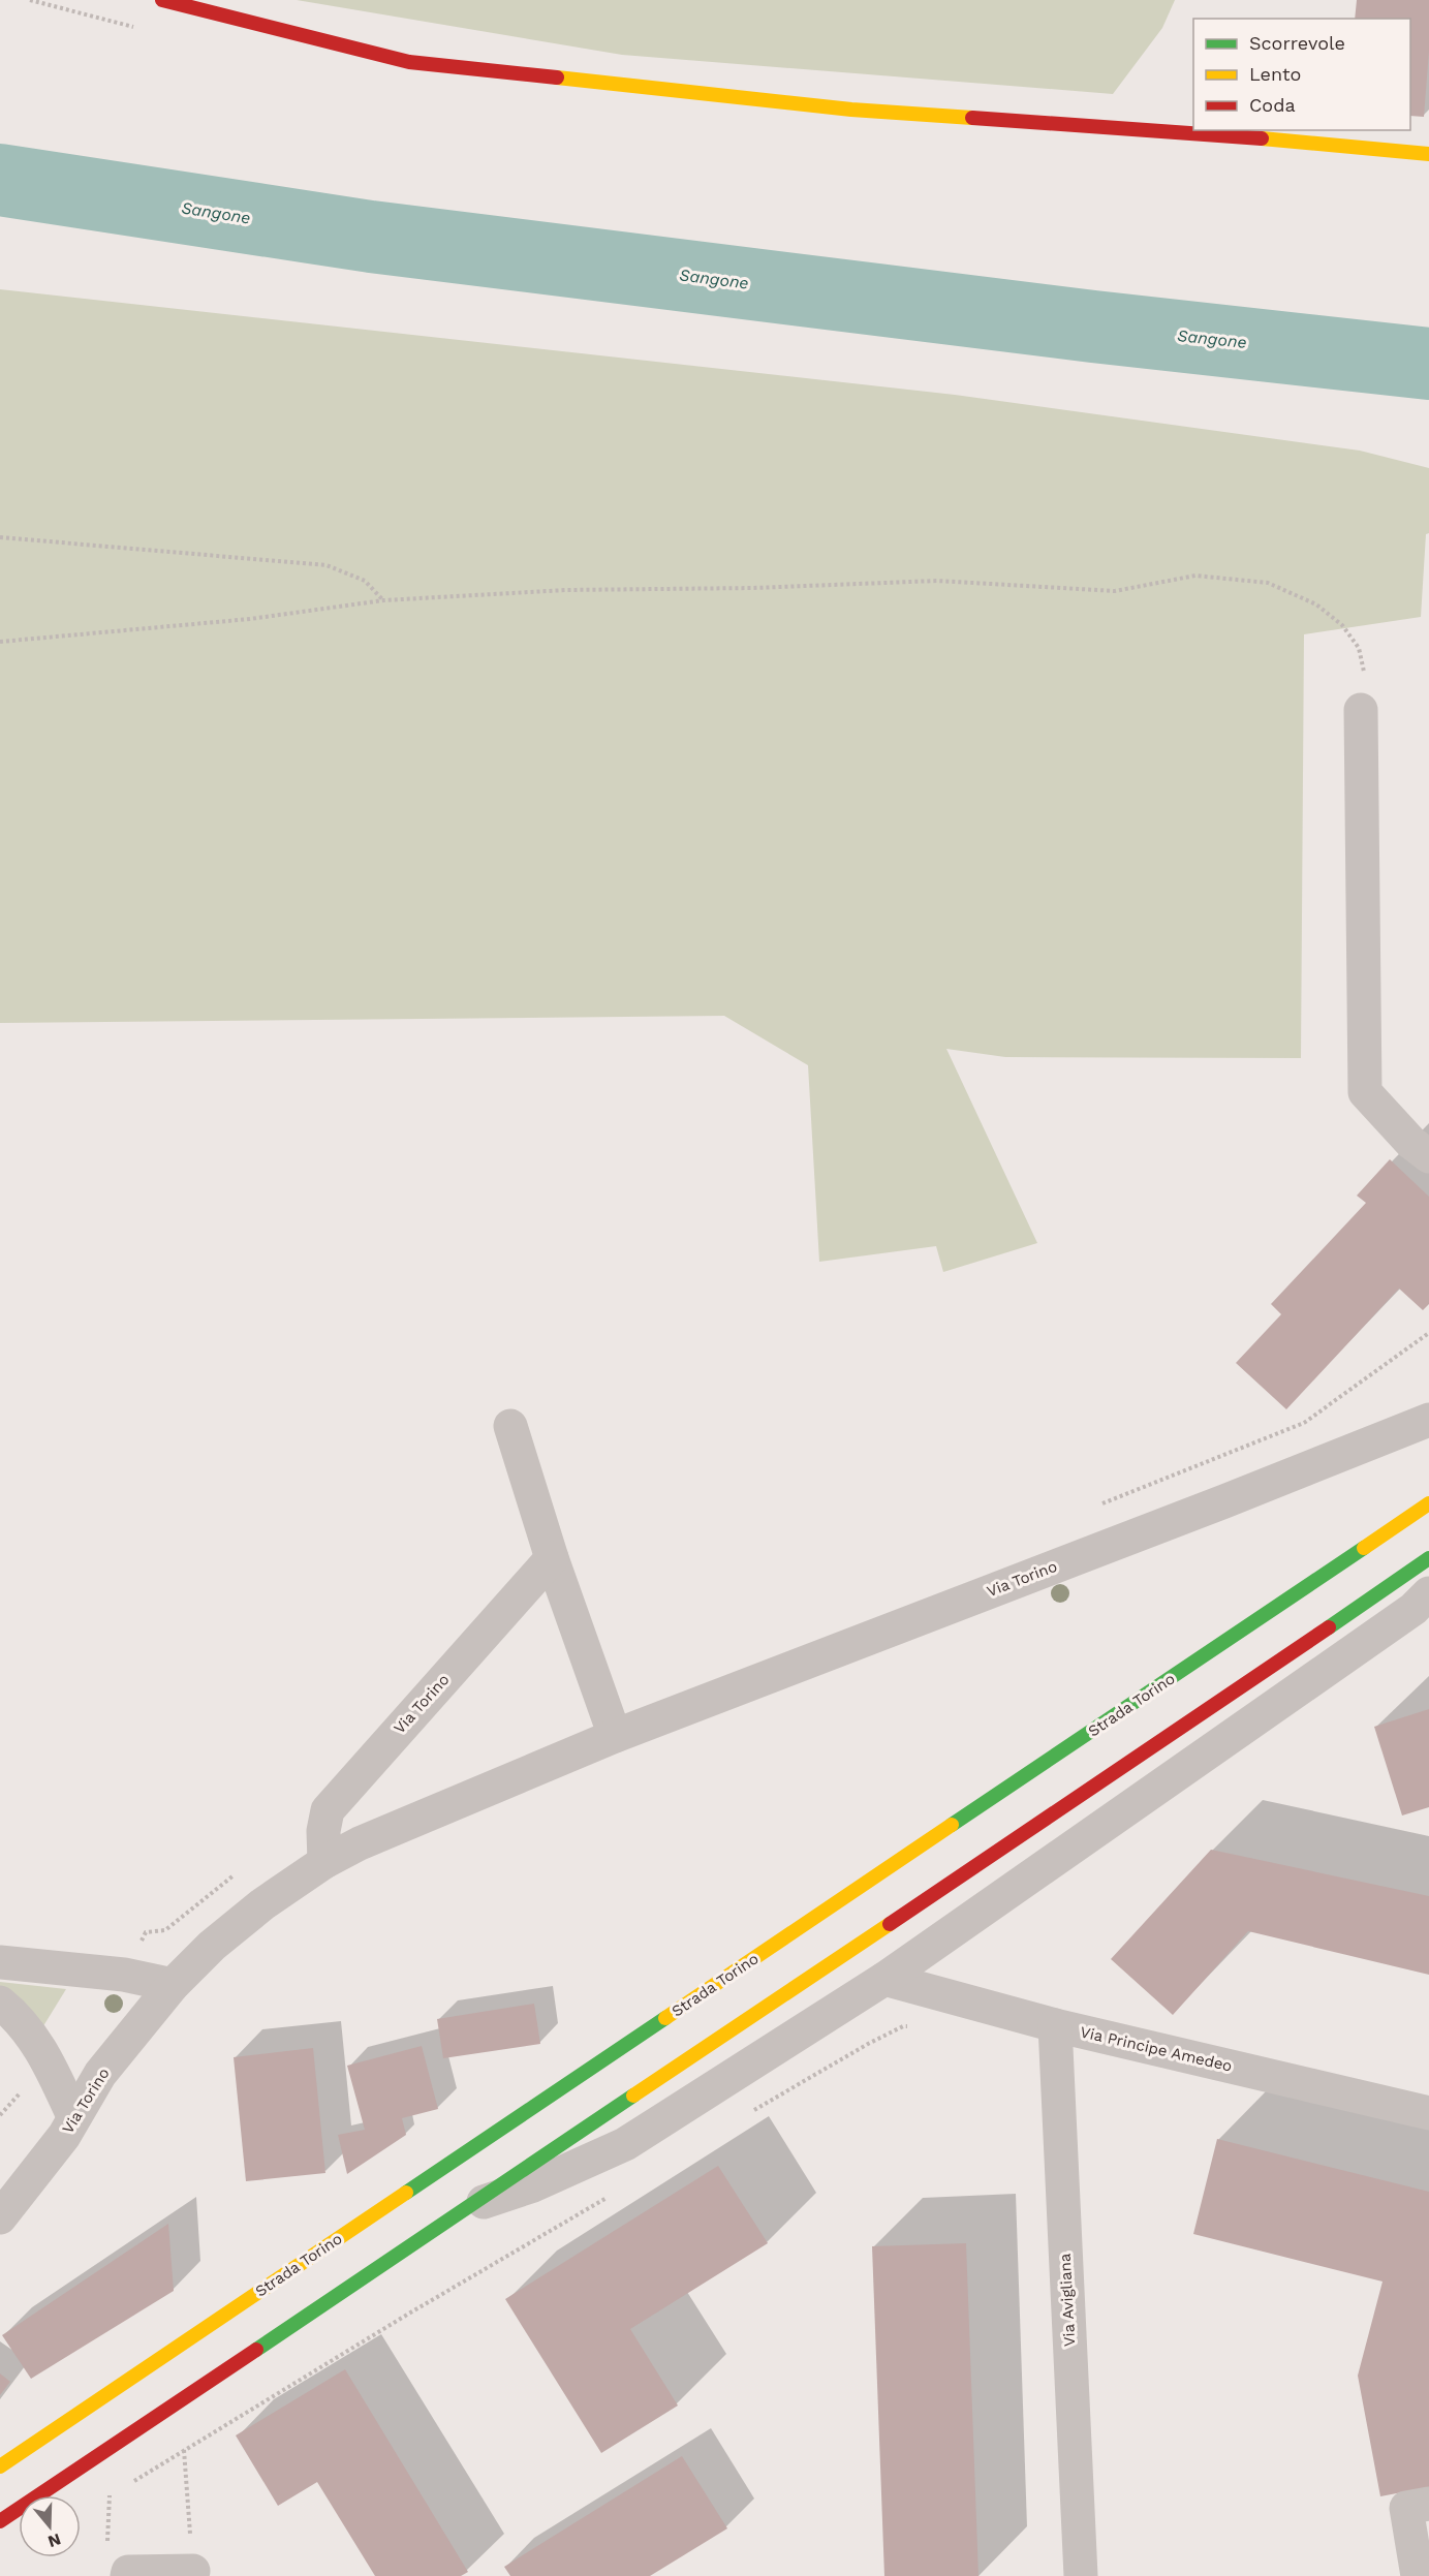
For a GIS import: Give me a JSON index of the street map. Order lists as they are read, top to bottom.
{
  "streets": {
    "main road": ["Strada Torino"],
    "street": ["Via Torino", "Via Principe Amedeo", "Via Avigliana"]
  },
  "crossings": [
    ["Via Principe Amedeo", "Via Avigliana"]
  ],
  "water": ["Sangone"],
  "legend": ["Scorrevole", "Lento", "Coda"],
  "north": "bottom"
}
